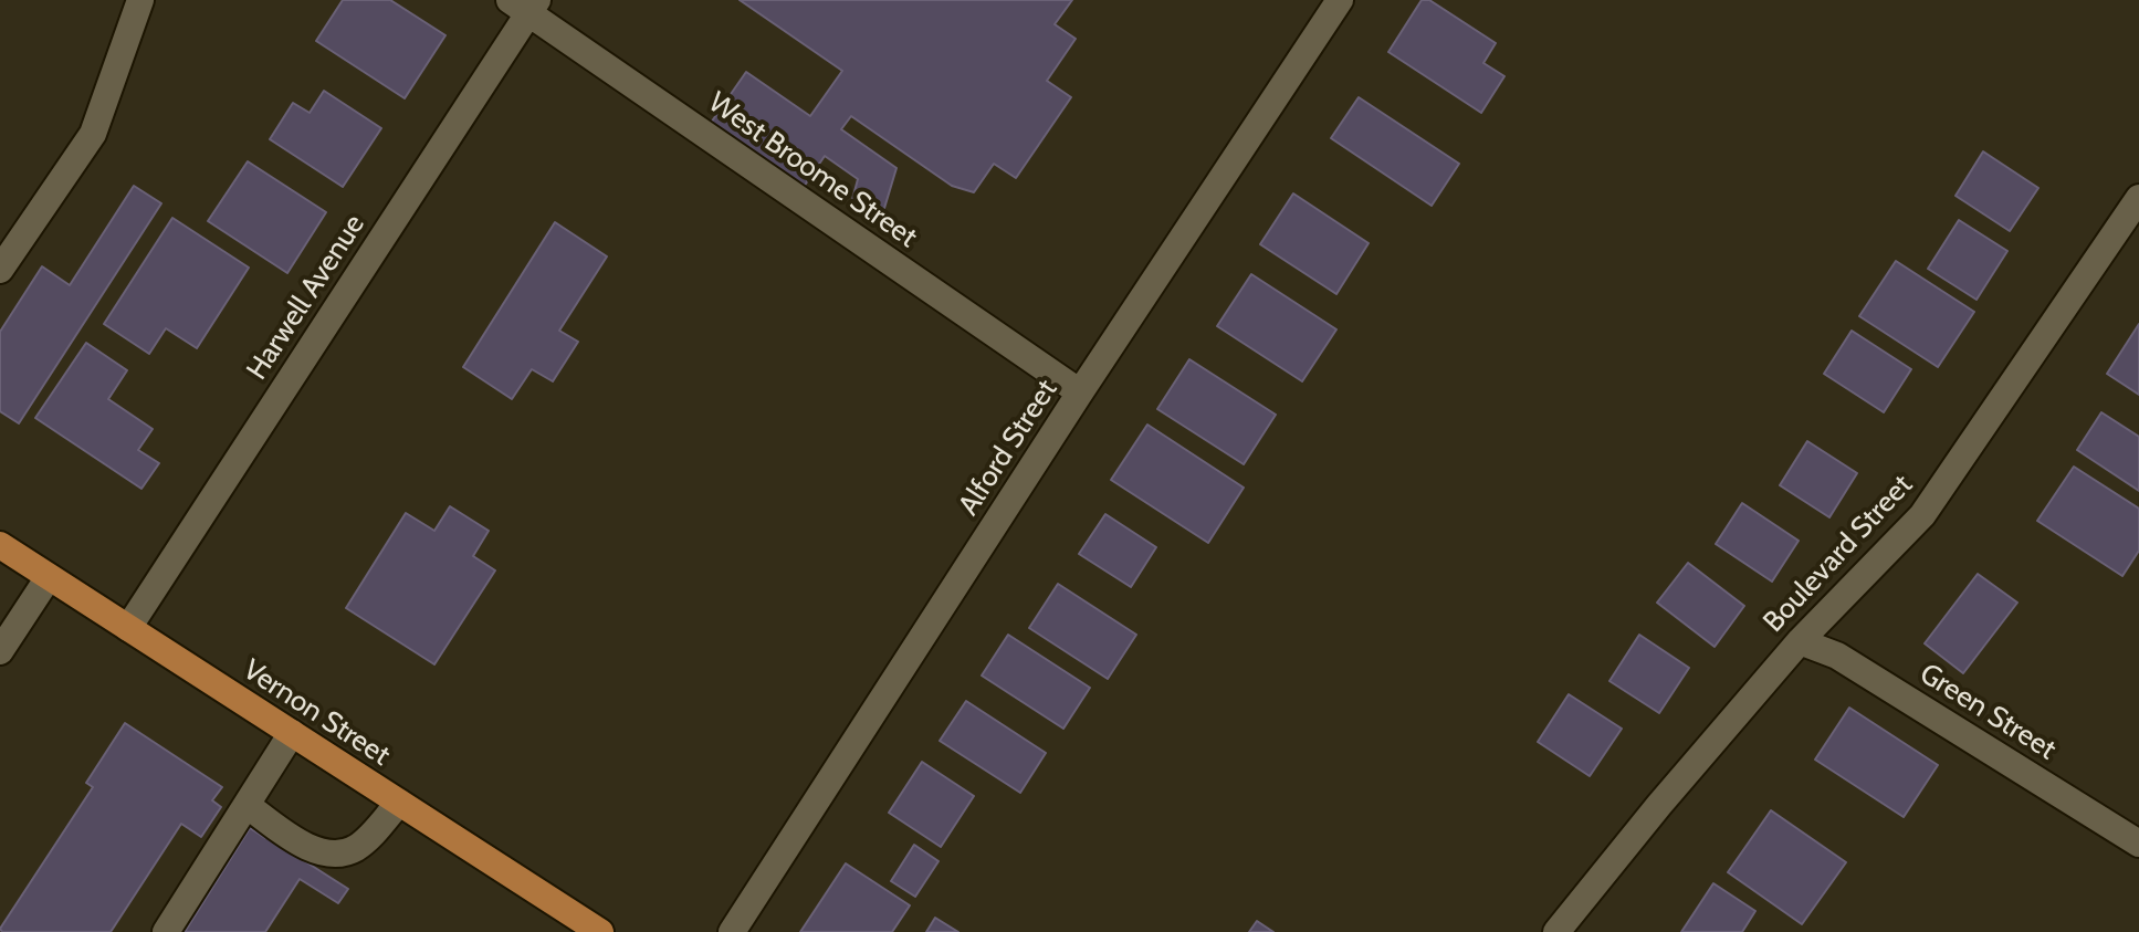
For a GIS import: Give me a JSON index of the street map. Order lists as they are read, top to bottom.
{
  "streets": {
    "main road": ["Vernon Street"],
    "street": [
      "West Broome Street",
      "Harwell Avenue",
      "Alford Street",
      "Boulevard Street",
      "Green Street"
    ]
  },
  "crossings": [
    ["West Broome Street", "Harwell Avenue"],
    ["West Broome Street", "Alford Street"],
    ["Harwell Avenue", "Vernon Street"],
    ["Boulevard Street", "Green Street"]
  ]
}
